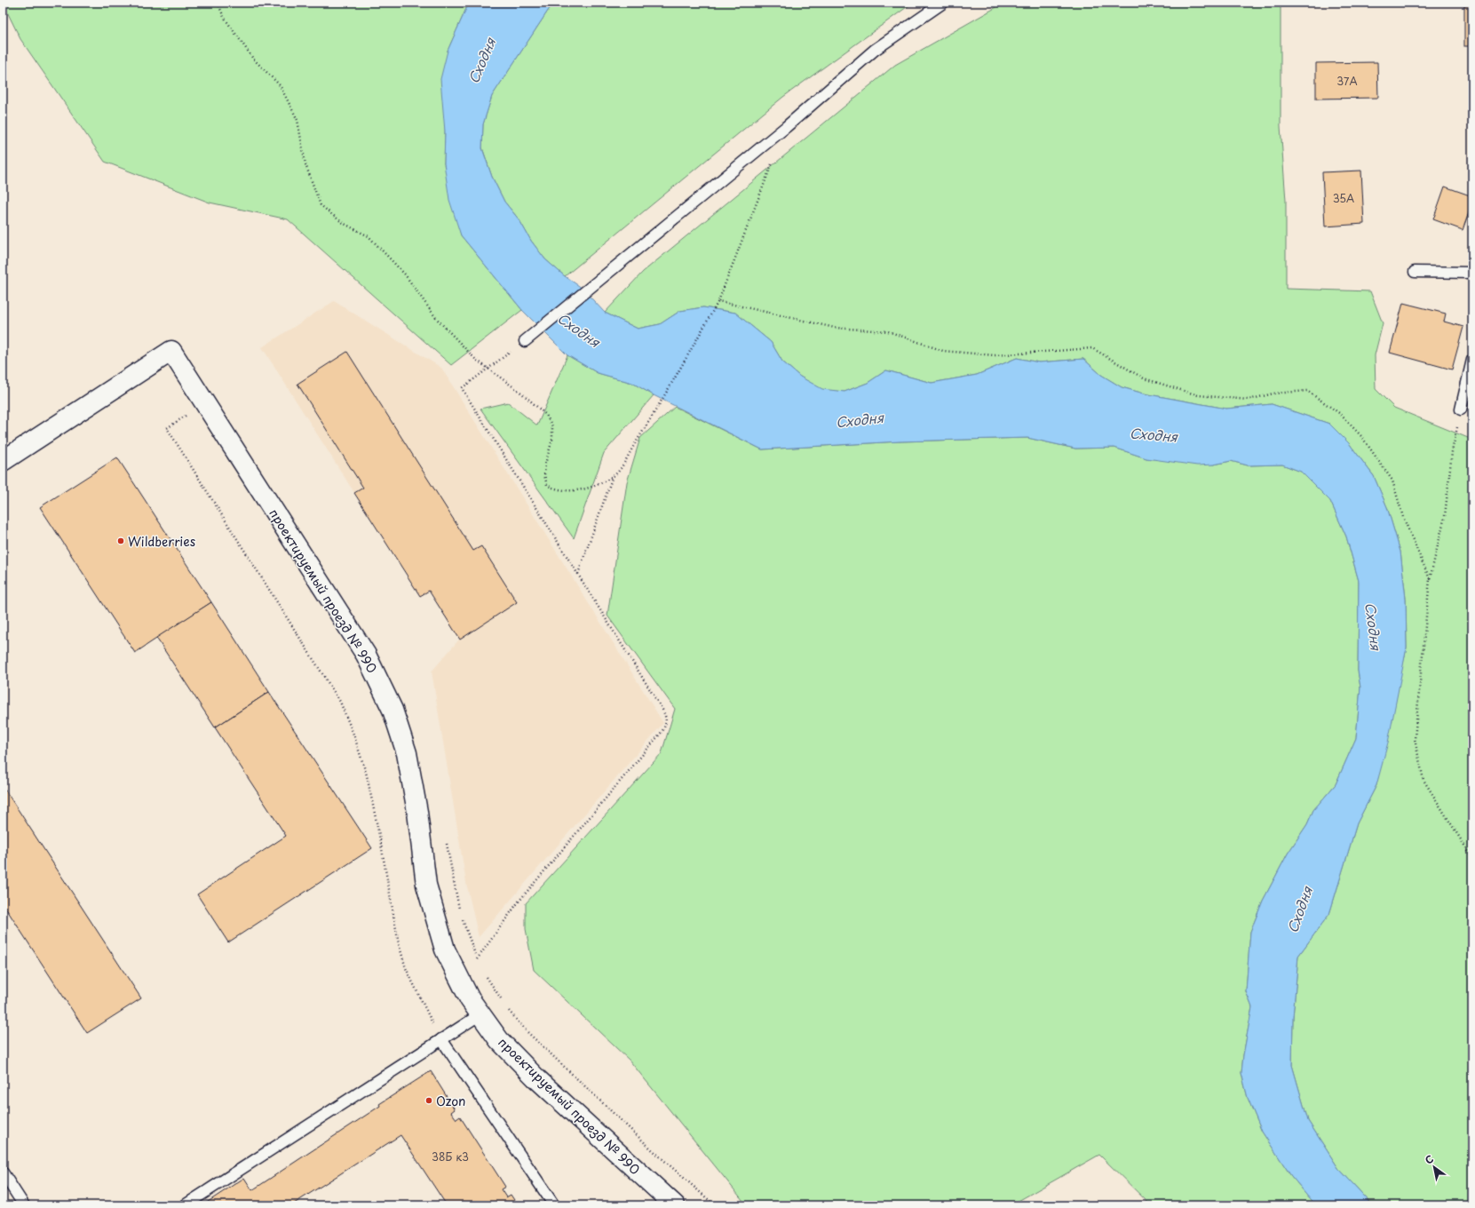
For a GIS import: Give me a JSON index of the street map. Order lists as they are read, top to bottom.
{
  "streets": {
    "street": ["проектируемый проезд № 990"]
  },
  "water": ["Сходня"],
  "places": ["Wildberries", "Ozon"],
  "house_numbers": ["37А", "35А", "38Б к3"],
  "north": "top left"
}
